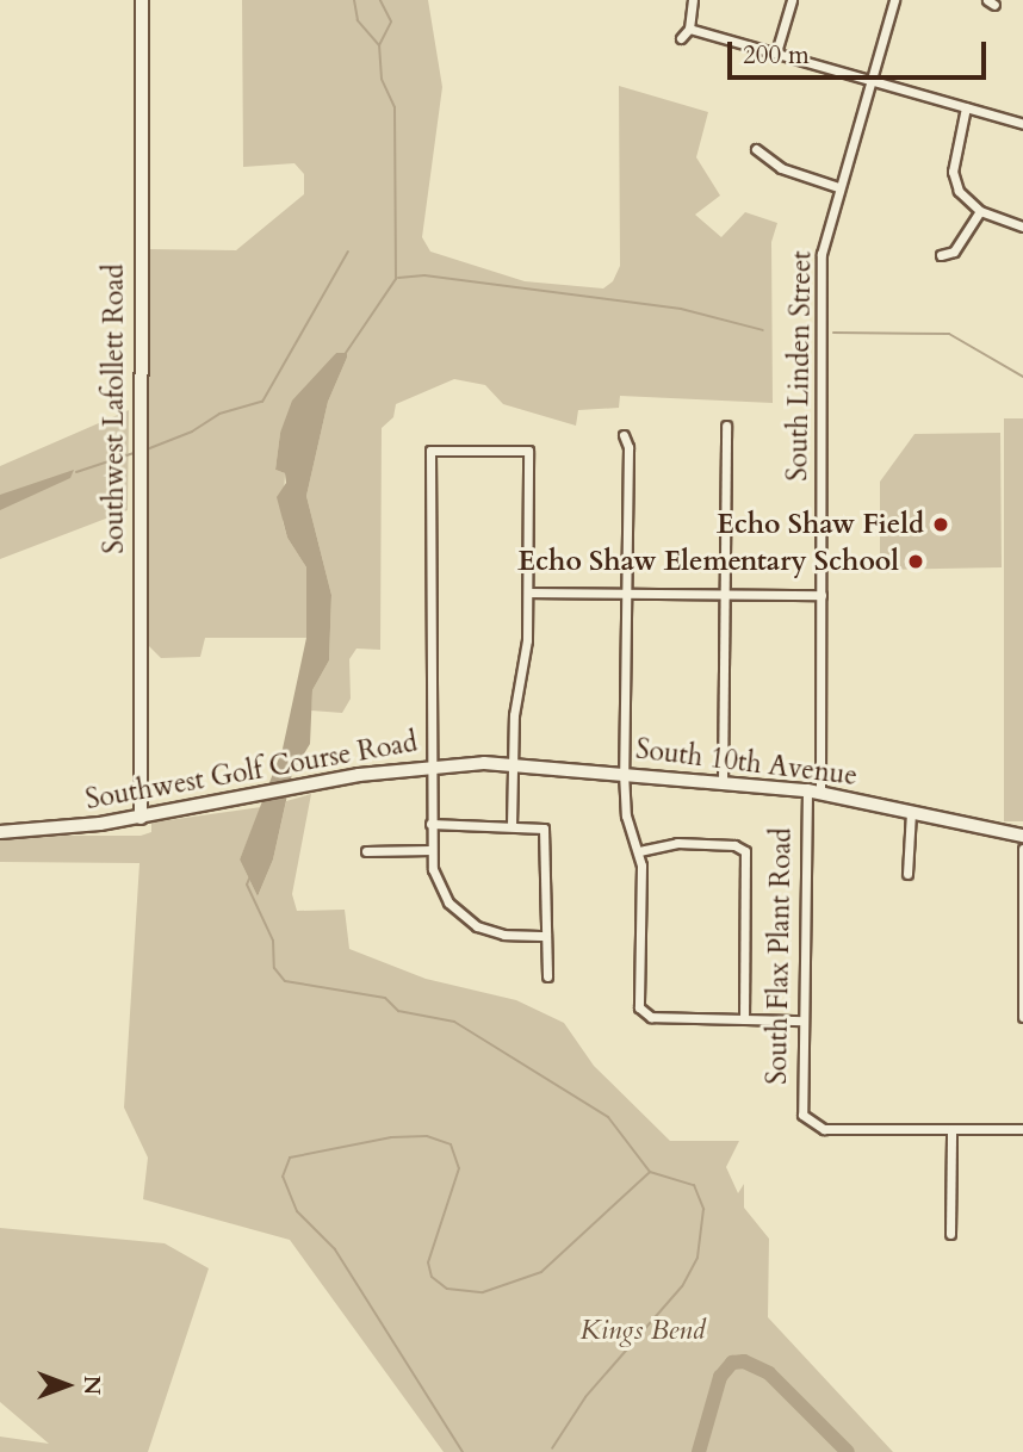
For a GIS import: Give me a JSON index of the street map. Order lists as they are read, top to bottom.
{
  "streets": {
    "main road": ["Southwest Lafollett Road", "South 10th Avenue", "Southwest Golf Course Road"],
    "street": ["South Linden Street", "South Flax Plant Road"]
  },
  "crossings": [
    ["South Linden Street", "South 10th Avenue"],
    ["South Linden Street", "South Flax Plant Road"],
    ["Southwest Lafollett Road", "Southwest Golf Course Road"],
    ["South 10th Avenue", "Southwest Golf Course Road"],
    ["South 10th Avenue", "South Flax Plant Road"]
  ],
  "parks": ["Kings Bend"],
  "places": ["Echo Shaw Field", "Echo Shaw Elementary School"],
  "scale_bar": "200 m",
  "north": "right"
}
